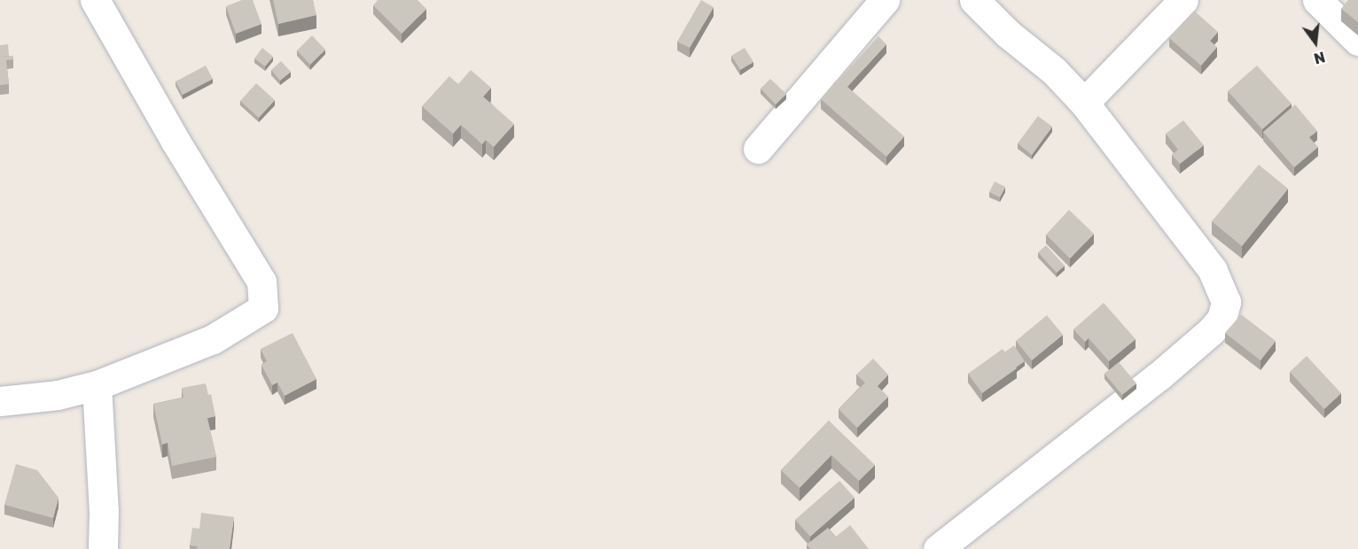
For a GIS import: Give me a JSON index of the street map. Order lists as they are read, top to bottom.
{
  "north": "bottom"
}
